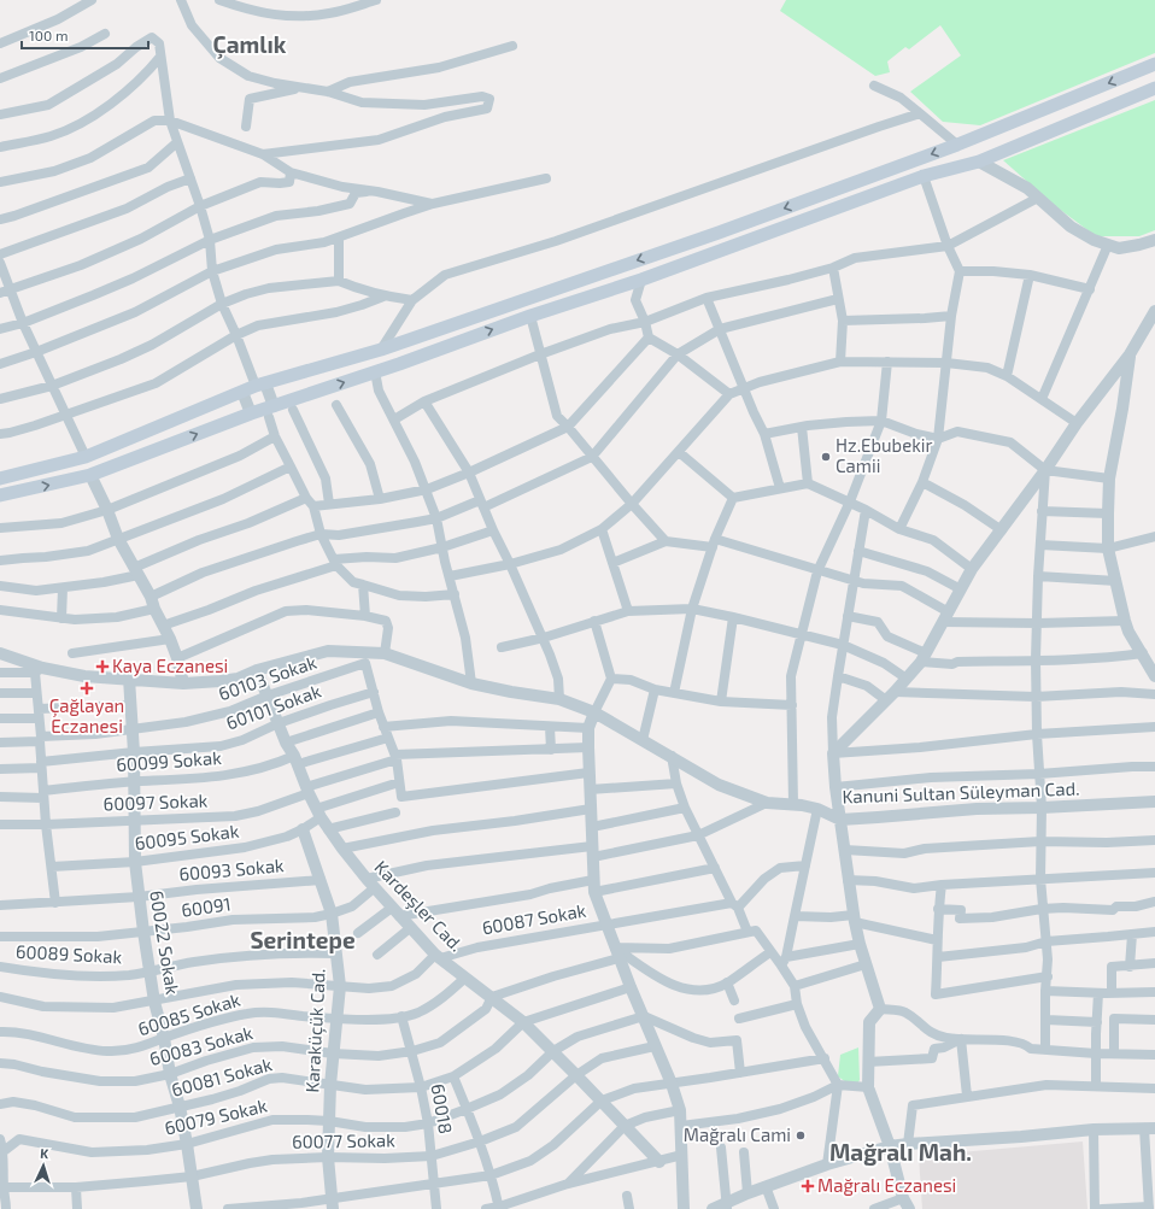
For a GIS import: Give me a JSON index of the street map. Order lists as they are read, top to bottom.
{
  "streets": {
    "street": [
      "60103 Sokak",
      "60101 Sokak",
      "60099 Sokak",
      "Kanuni Sultan Süleyman Cad.",
      "60097 Sokak",
      "60095 Sokak",
      "60093 Sokak",
      "Kardeşler Cad.",
      "60091",
      "60087 Sokak",
      "60022 Sokak",
      "60089 Sokak",
      "60085 Sokak",
      "Karaküçük Cad.",
      "60083 Sokak",
      "60081 Sokak",
      "60018",
      "60079 Sokak",
      "60077 Sokak"
    ]
  },
  "crossings": [
    ["60103 Sokak", "Kanuni Sultan Süleyman Cad."],
    ["60103 Sokak", "Kardeşler Cad."],
    ["60103 Sokak", "60022 Sokak"],
    ["60101 Sokak", "Kardeşler Cad."],
    ["60101 Sokak", "60022 Sokak"],
    ["60099 Sokak", "Kardeşler Cad."],
    ["60099 Sokak", "60022 Sokak"],
    ["Kanuni Sultan Süleyman Cad.", "Kardeşler Cad."],
    ["Kanuni Sultan Süleyman Cad.", "60022 Sokak"],
    ["60097 Sokak", "Kardeşler Cad."],
    ["60097 Sokak", "60022 Sokak"],
    ["60095 Sokak", "Kardeşler Cad."],
    ["60095 Sokak", "60022 Sokak"],
    ["60095 Sokak", "Karaküçük Cad."],
    ["60093 Sokak", "60022 Sokak"],
    ["60093 Sokak", "Karaküçük Cad."],
    ["Kardeşler Cad.", "60091"],
    ["Kardeşler Cad.", "60087 Sokak"],
    ["Kardeşler Cad.", "60085 Sokak"],
    ["Kardeşler Cad.", "60083 Sokak"],
    ["Kardeşler Cad.", "60081 Sokak"],
    ["Kardeşler Cad.", "60079 Sokak"],
    ["Kardeşler Cad.", "60077 Sokak"],
    ["60091", "60022 Sokak"],
    ["60091", "Karaküçük Cad."],
    ["60022 Sokak", "60089 Sokak"],
    ["60022 Sokak", "60085 Sokak"],
    ["60022 Sokak", "60083 Sokak"],
    ["60022 Sokak", "60081 Sokak"],
    ["60022 Sokak", "60079 Sokak"],
    ["60022 Sokak", "60077 Sokak"],
    ["60089 Sokak", "Karaküçük Cad."],
    ["60085 Sokak", "Karaküçük Cad."],
    ["60085 Sokak", "60018"],
    ["Karaküçük Cad.", "60083 Sokak"],
    ["Karaküçük Cad.", "60081 Sokak"],
    ["Karaküçük Cad.", "60079 Sokak"],
    ["Karaküçük Cad.", "60077 Sokak"],
    ["60083 Sokak", "60018"],
    ["60081 Sokak", "60018"],
    ["60018", "60079 Sokak"],
    ["60018", "60077 Sokak"]
  ],
  "districts": ["Çamlık", "Serintepe", "Mağralı Mah."],
  "places": {
    "other": ["Hz.Ebubekir Camii", "Mağralı Cami"],
    "health": ["Kaya Eczanesi", "Çağlayan Eczanesi", "Mağralı Eczanesi"]
  },
  "scale_bar": "100 m",
  "north": "top"
}
